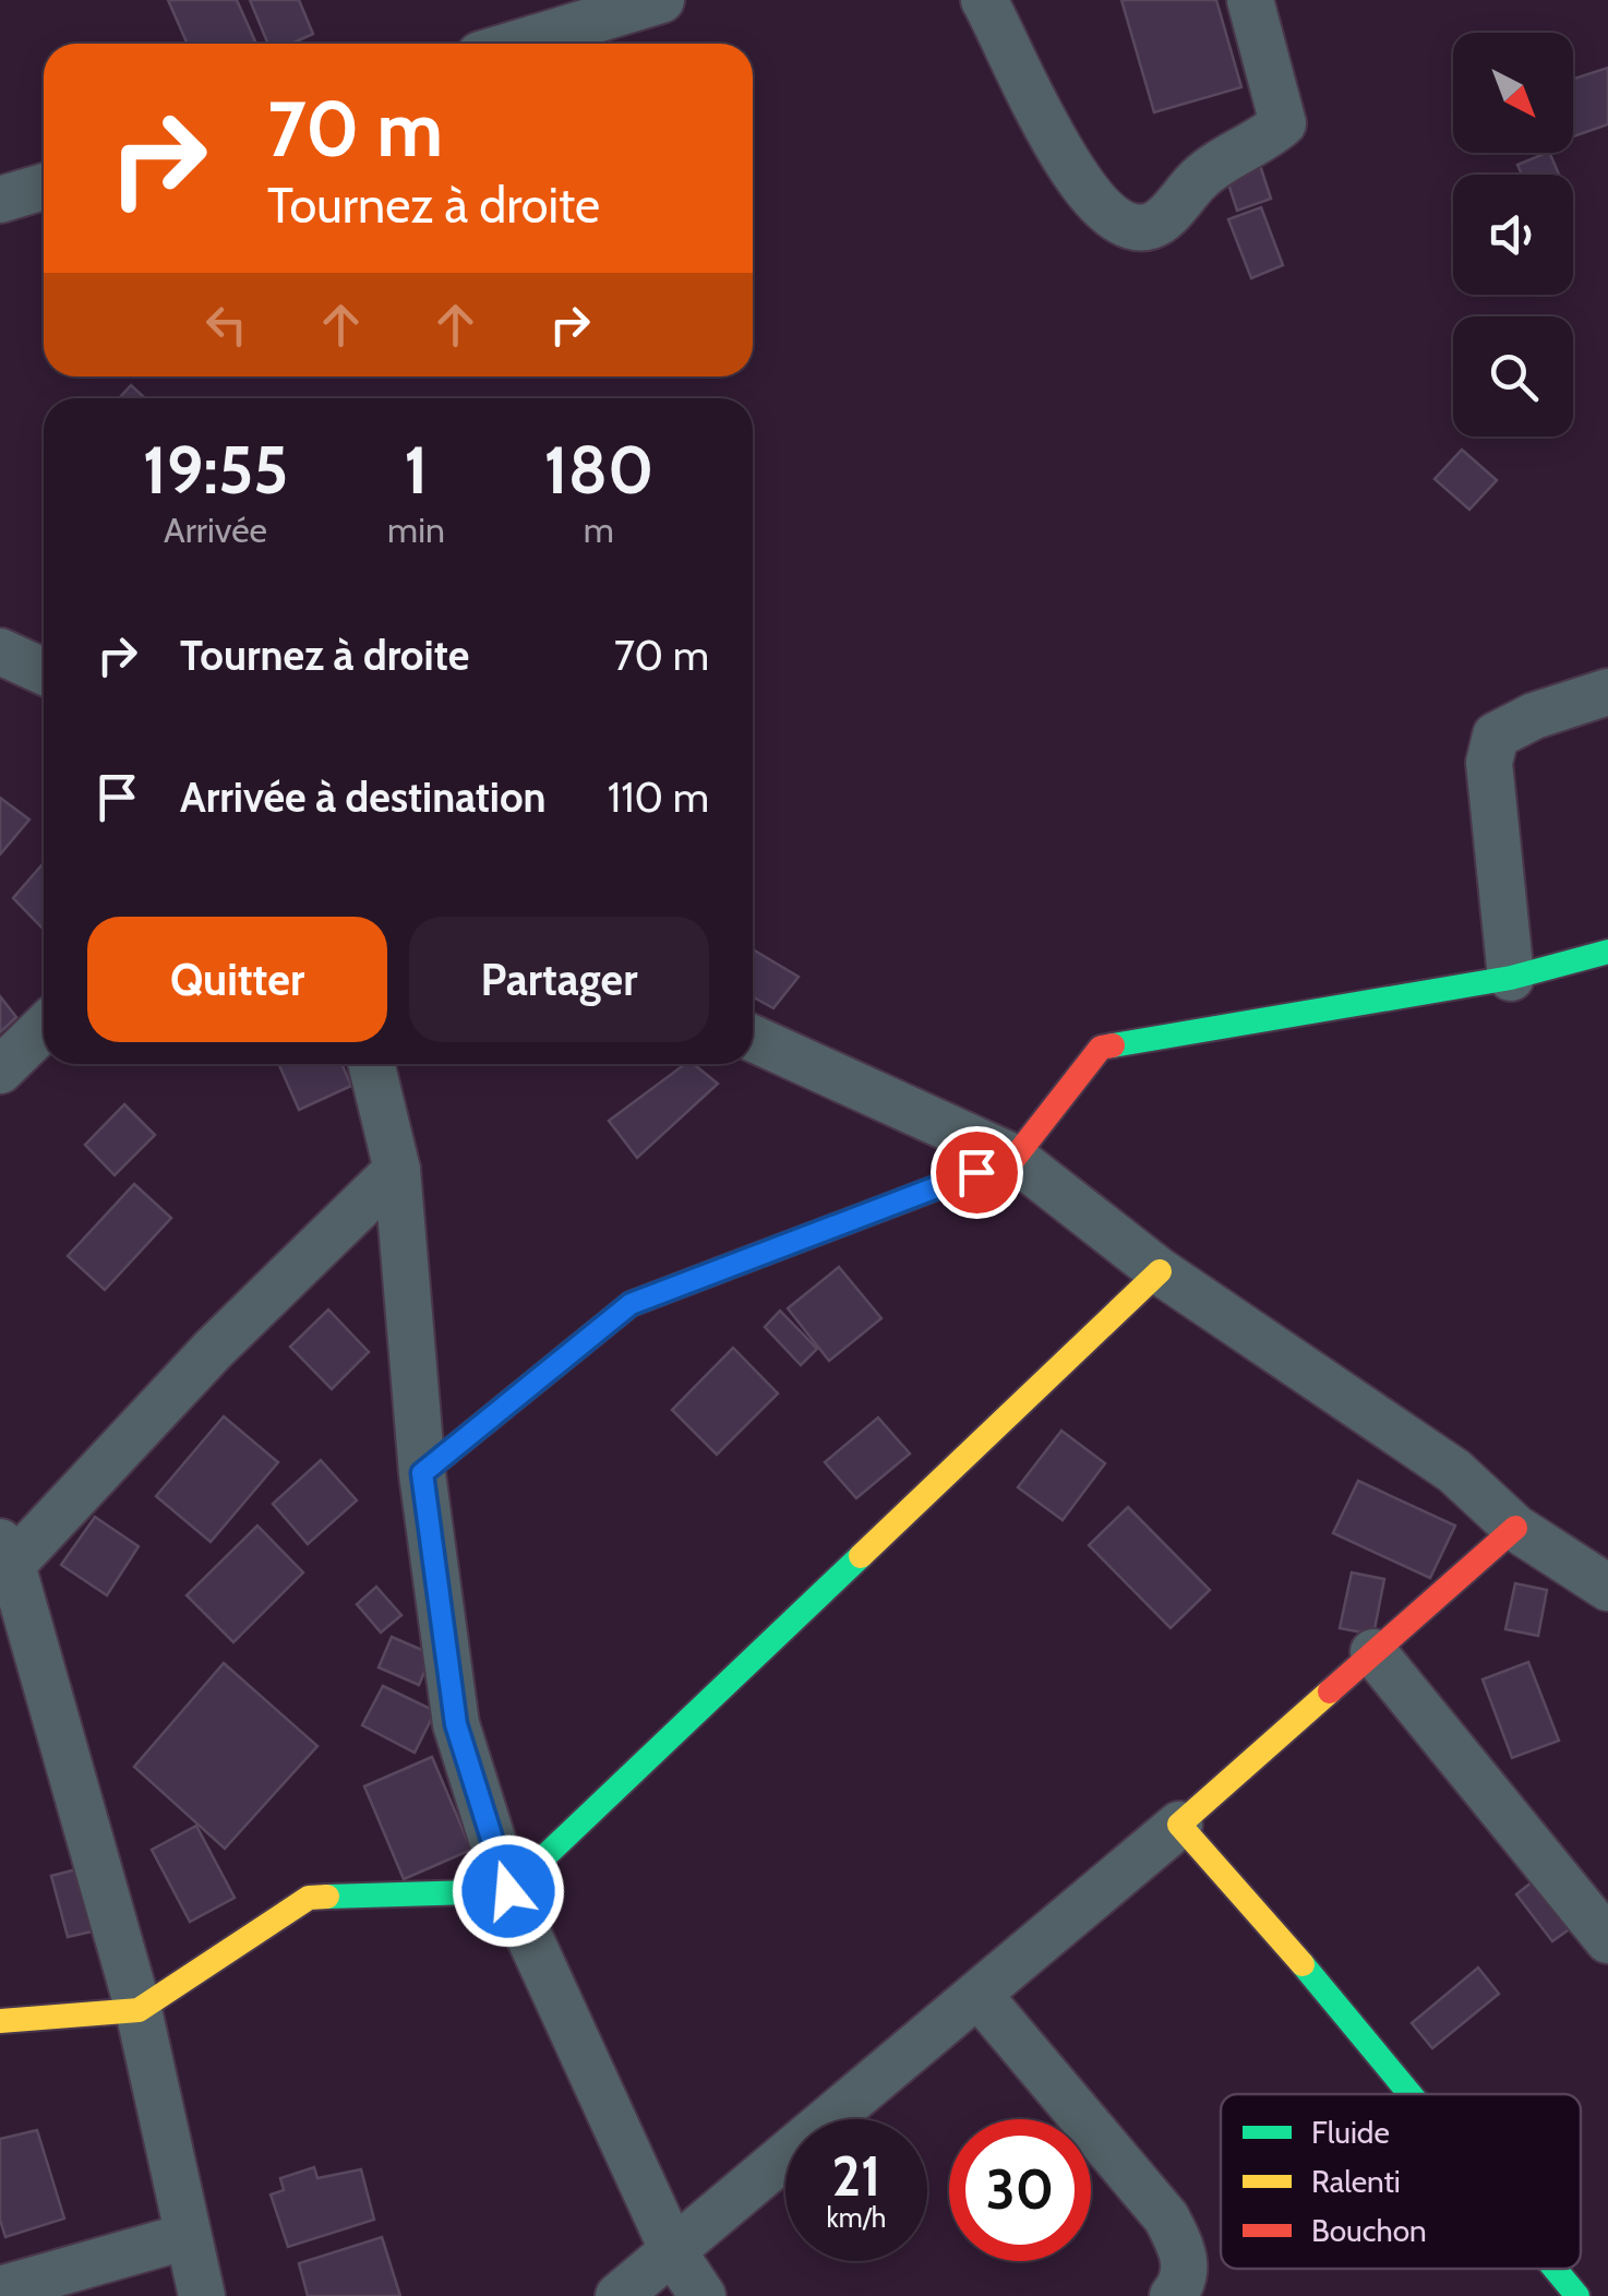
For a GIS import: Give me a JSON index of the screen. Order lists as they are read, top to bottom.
{
  "legend": ["Fluide", "Ralenti", "Bouchon"],
  "north": "bottom right",
  "page": {
    "turn": ["70 m", "Tournez à droite"],
    "eta": [
      "19:55",
      "Arrivée",
      "1",
      "min",
      "180",
      "m"
    ],
    "list": [
      {
        "name": "Tournez à droite",
        "value": "70 m"
      },
      {
        "name": "Arrivée à destination",
        "value": "110 m"
      }
    ],
    "buttons": ["Quitter", "Partager"],
    "speed": "21 km/h",
    "limit": "30"
  }
}
